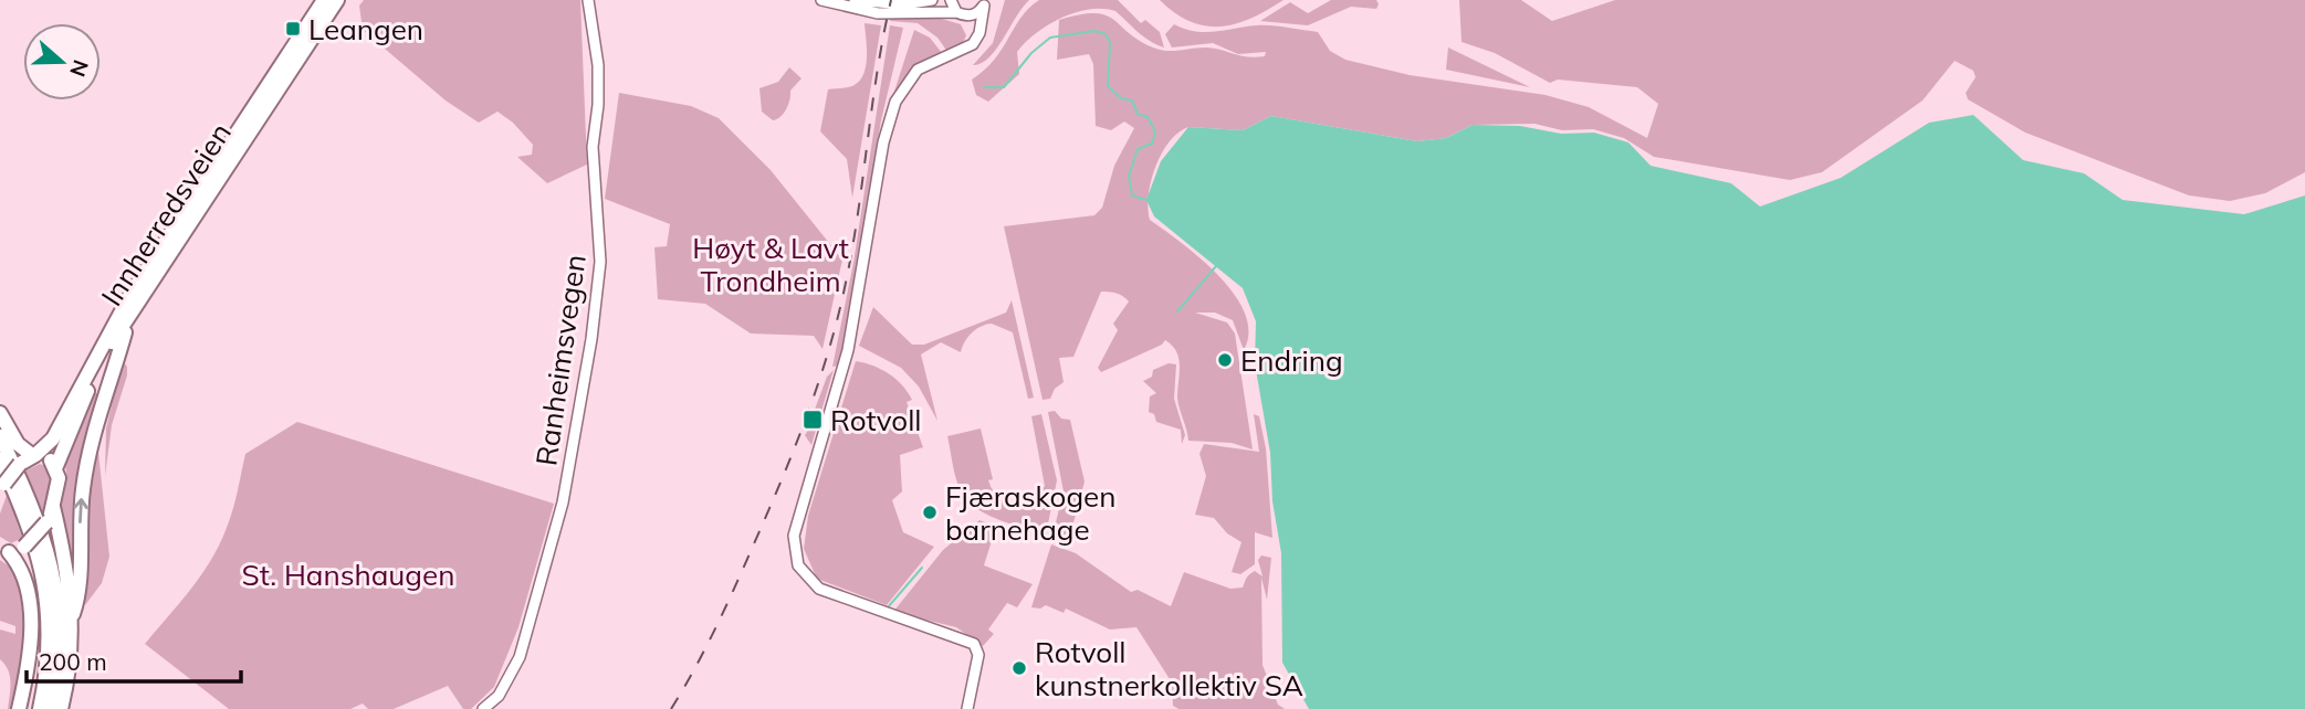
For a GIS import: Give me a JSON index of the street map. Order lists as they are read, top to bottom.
{
  "streets": {
    "highway": ["Innherredsveien"],
    "street": ["Ranheimsvegen"]
  },
  "parks": ["Høyt & Lavt Trondheim", "St. Hanshaugen"],
  "places": {
    "transit": ["Leangen", "Rotvoll"],
    "other": ["Endring", "Fjæraskogen barnehage", "Rotvoll kunstnerkollektiv SA"]
  },
  "scale_bar": "200 m",
  "north": "right"
}
